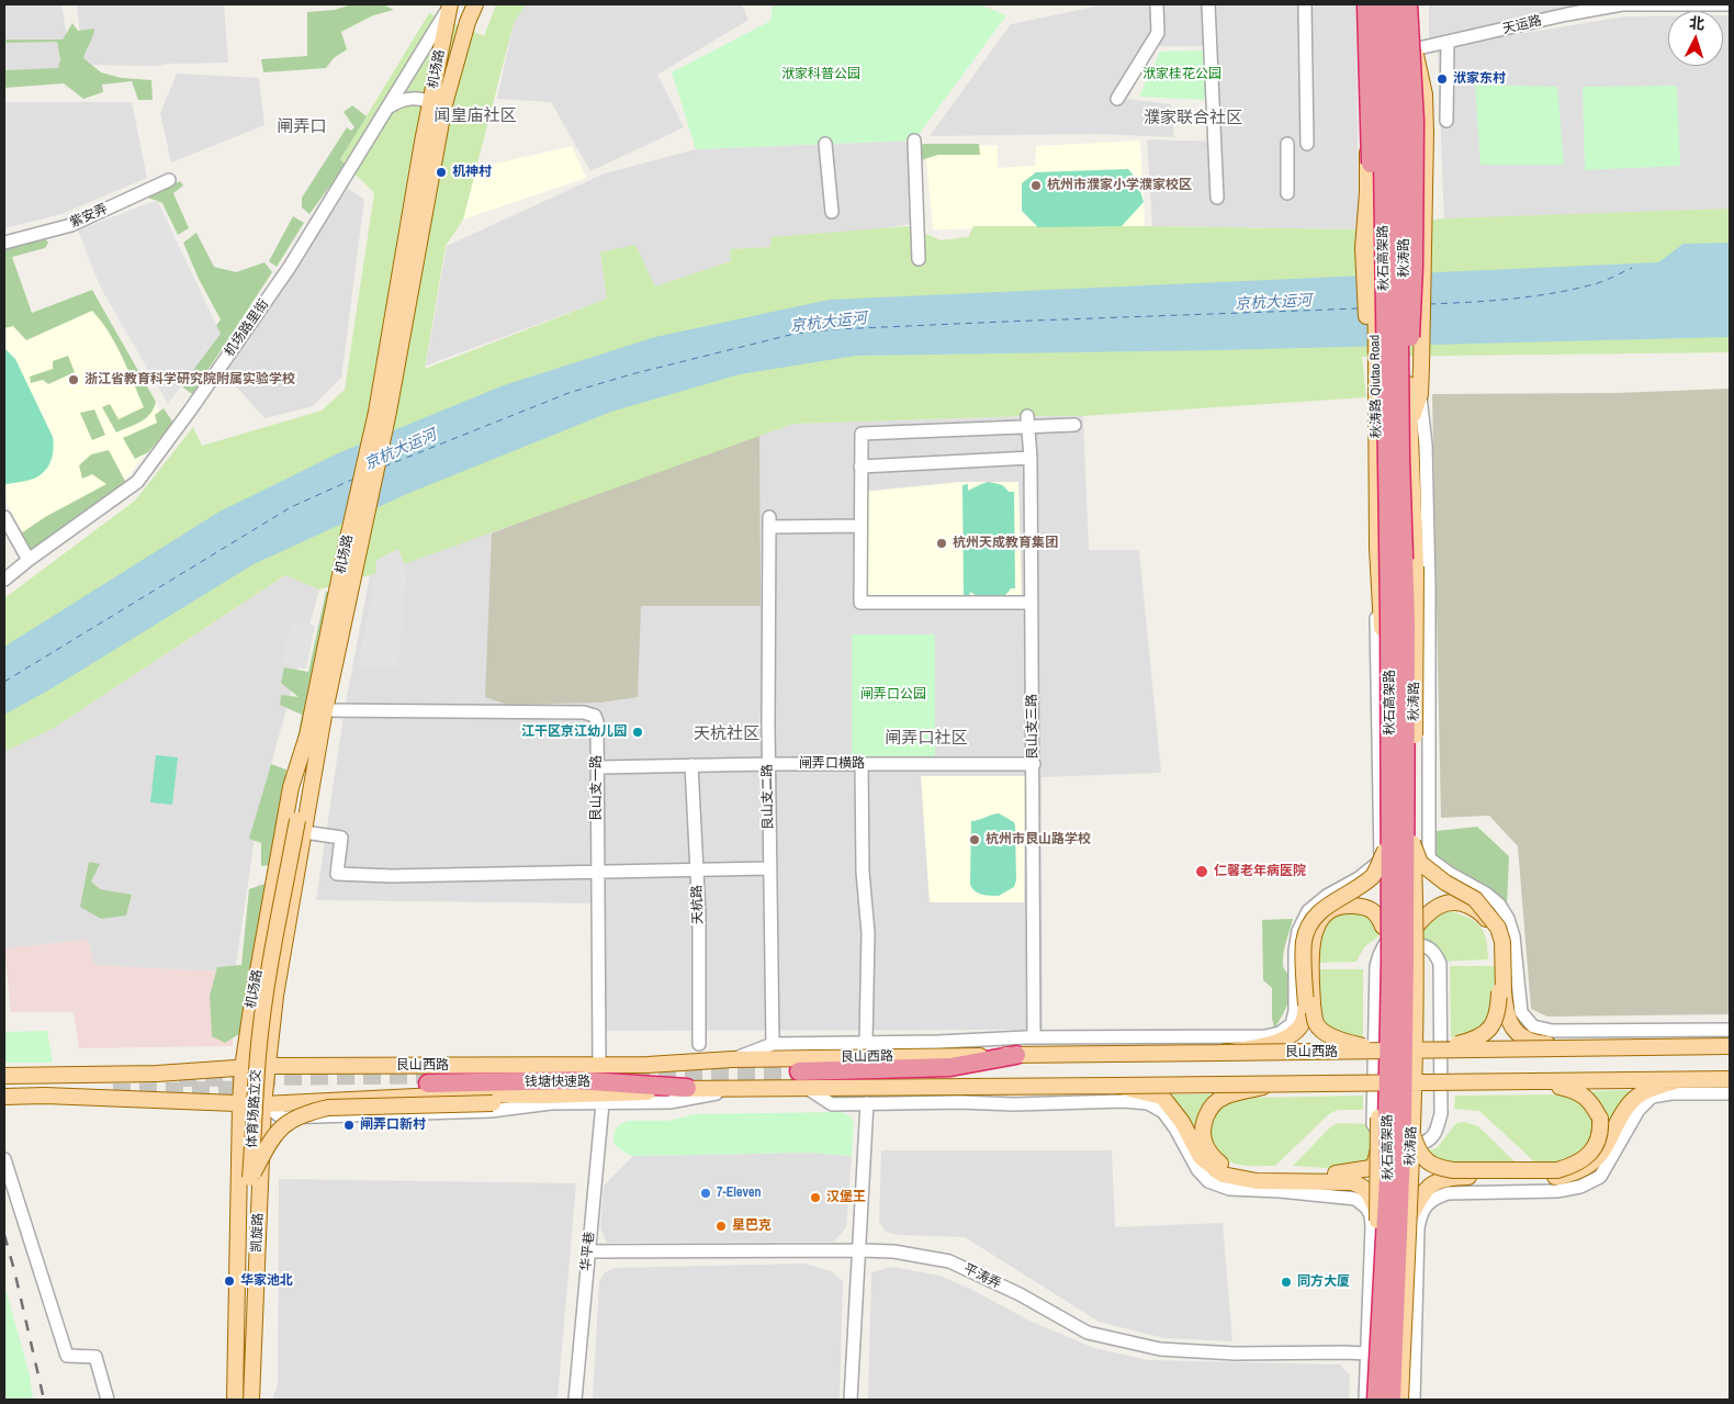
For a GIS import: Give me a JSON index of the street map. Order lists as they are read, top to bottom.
{
  "streets": {
    "highway": ["秋石高架路", "钱塘快速路"],
    "main road": [
      "机场路",
      "秋涛路",
      "秋涛路 Qiutao Road",
      "艮山西路",
      "体育场路立交",
      "凯旋路"
    ],
    "street": [
      "天运路",
      "紫安弄",
      "机场路里街",
      "艮山支三路",
      "闸弄口横路",
      "艮山支一路",
      "艮山支二路",
      "天杭路",
      "华平巷",
      "平涛弄"
    ]
  },
  "crossings": [
    ["机场路", "机场路里街"],
    ["机场路", "艮山支一路"],
    ["机场路", "艮山西路"],
    ["机场路", "体育场路立交"],
    ["机场路", "凯旋路"],
    ["艮山支三路", "闸弄口横路"],
    ["闸弄口横路", "艮山支一路"],
    ["闸弄口横路", "艮山支二路"],
    ["闸弄口横路", "天杭路"],
    ["艮山支一路", "艮山西路"],
    ["艮山支一路", "体育场路立交"],
    ["艮山西路", "凯旋路"],
    ["华平巷", "平涛弄"]
  ],
  "districts": [
    "闻皇庙社区",
    "濮家联合社区",
    "闸弄口",
    "天杭社区",
    "闸弄口社区"
  ],
  "water": ["京杭大运河"],
  "parks": ["洑家科普公园", "洑家桂花公园", "闸弄口公园"],
  "places": [
    "洑家东村",
    "机神村",
    "杭州市濮家小学濮家校区",
    "浙江省教育科学研究院附属实验学校",
    "杭州天成教育集团",
    "江干区京江幼儿园",
    "杭州市艮山路学校",
    "仁馨老年病医院",
    "闸弄口新村",
    "7-Eleven",
    "汉堡王",
    "星巴克",
    "华家池北",
    "同方大厦"
  ],
  "north": "top"
}
